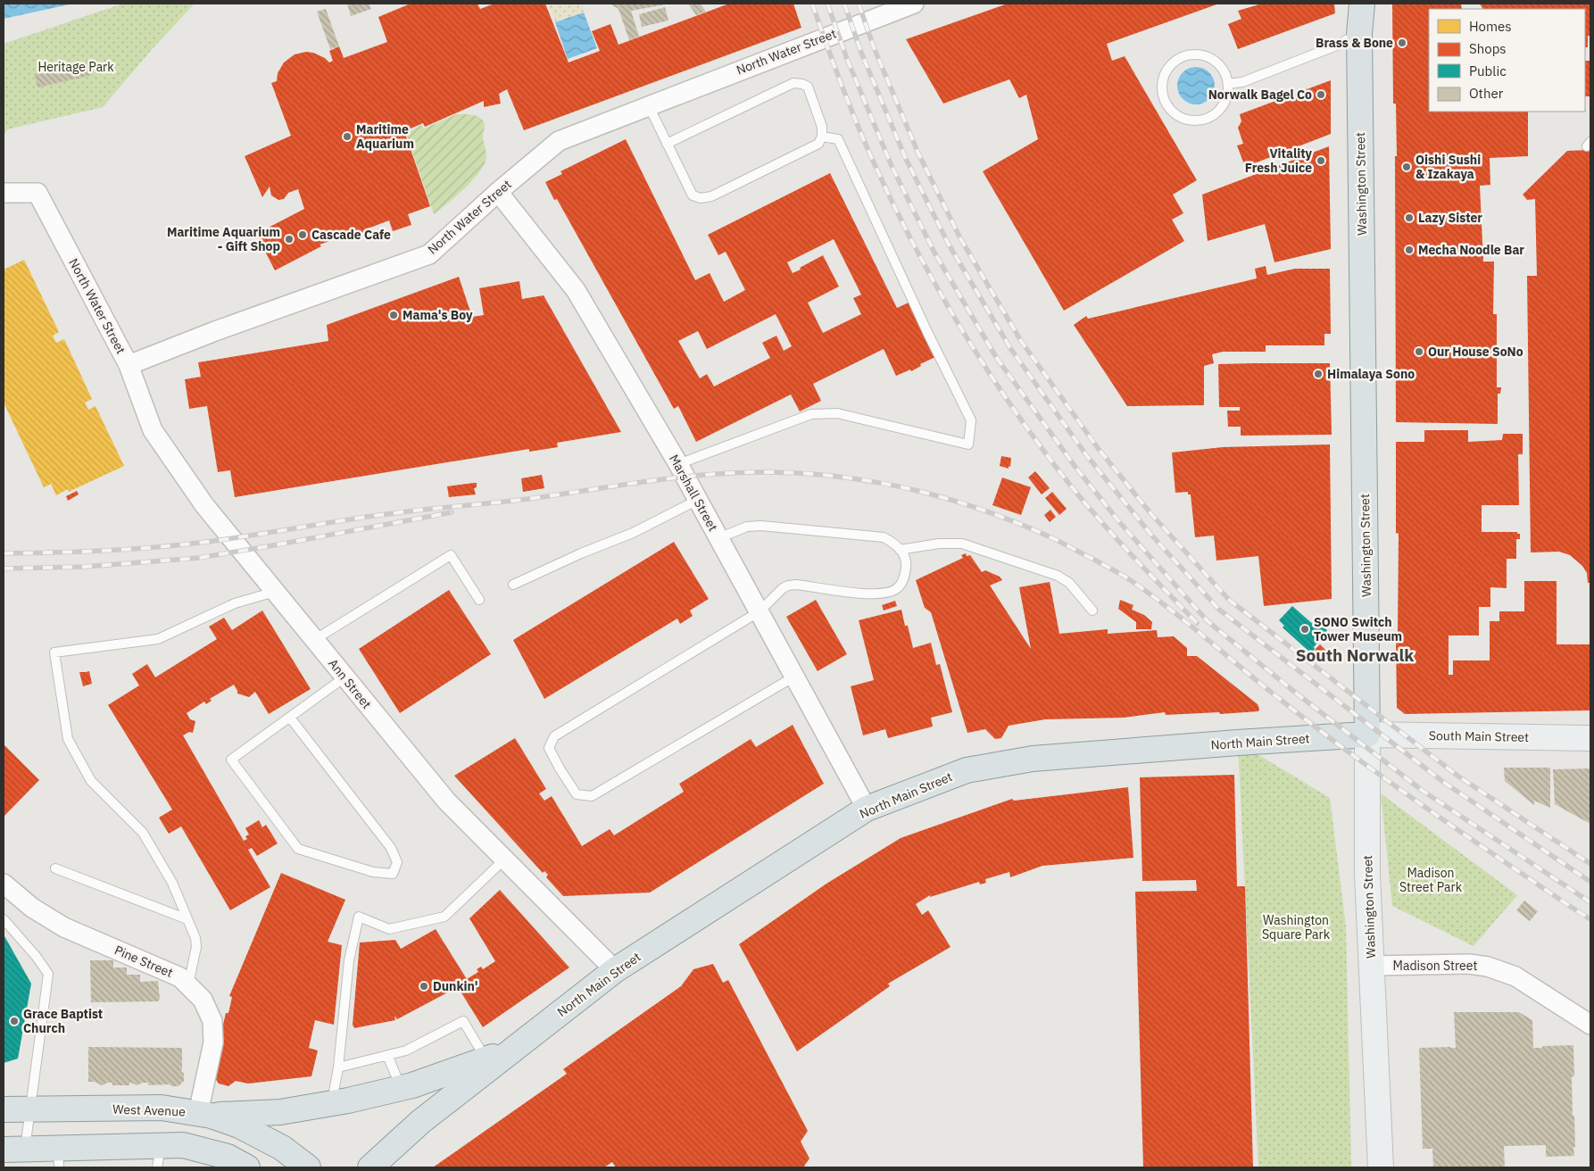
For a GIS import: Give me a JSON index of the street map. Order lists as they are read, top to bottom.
{
  "streets": {
    "main road": [
      "Washington Street",
      "South Main Street",
      "North Main Street",
      "West Avenue"
    ],
    "street": [
      "North Water Street",
      "Marshall Street",
      "Ann Street",
      "Pine Street",
      "Madison Street"
    ]
  },
  "crossings": [
    ["North Water Street", "Marshall Street"],
    ["North Water Street", "Ann Street"],
    ["Washington Street", "South Main Street"],
    ["Washington Street", "North Main Street"],
    ["Washington Street", "Madison Street"],
    ["Marshall Street", "North Main Street"],
    ["Ann Street", "North Main Street"],
    ["South Main Street", "North Main Street"],
    ["North Main Street", "Pine Street"],
    ["North Main Street", "West Avenue"],
    ["Pine Street", "West Avenue"]
  ],
  "districts": ["South Norwalk"],
  "parks": ["Heritage Park", "Madison Street Park", "Washington Square Park"],
  "places": [
    "Brass & Bone",
    "Norwalk Bagel Co",
    "Maritime Aquarium",
    "Vitality Fresh Juice",
    "Oishi Sushi & Izakaya",
    "Lazy Sister",
    "Cascade Cafe",
    "Maritime Aquarium - Gift Shop",
    "Mecha Noodle Bar",
    "Mama's Boy",
    "Our House SoNo",
    "Himalaya Sono",
    "SONO Switch Tower Museum",
    "Dunkin'",
    "Grace Baptist Church"
  ],
  "legend": [
    "Homes",
    "Shops",
    "Public",
    "Other"
  ]
}
